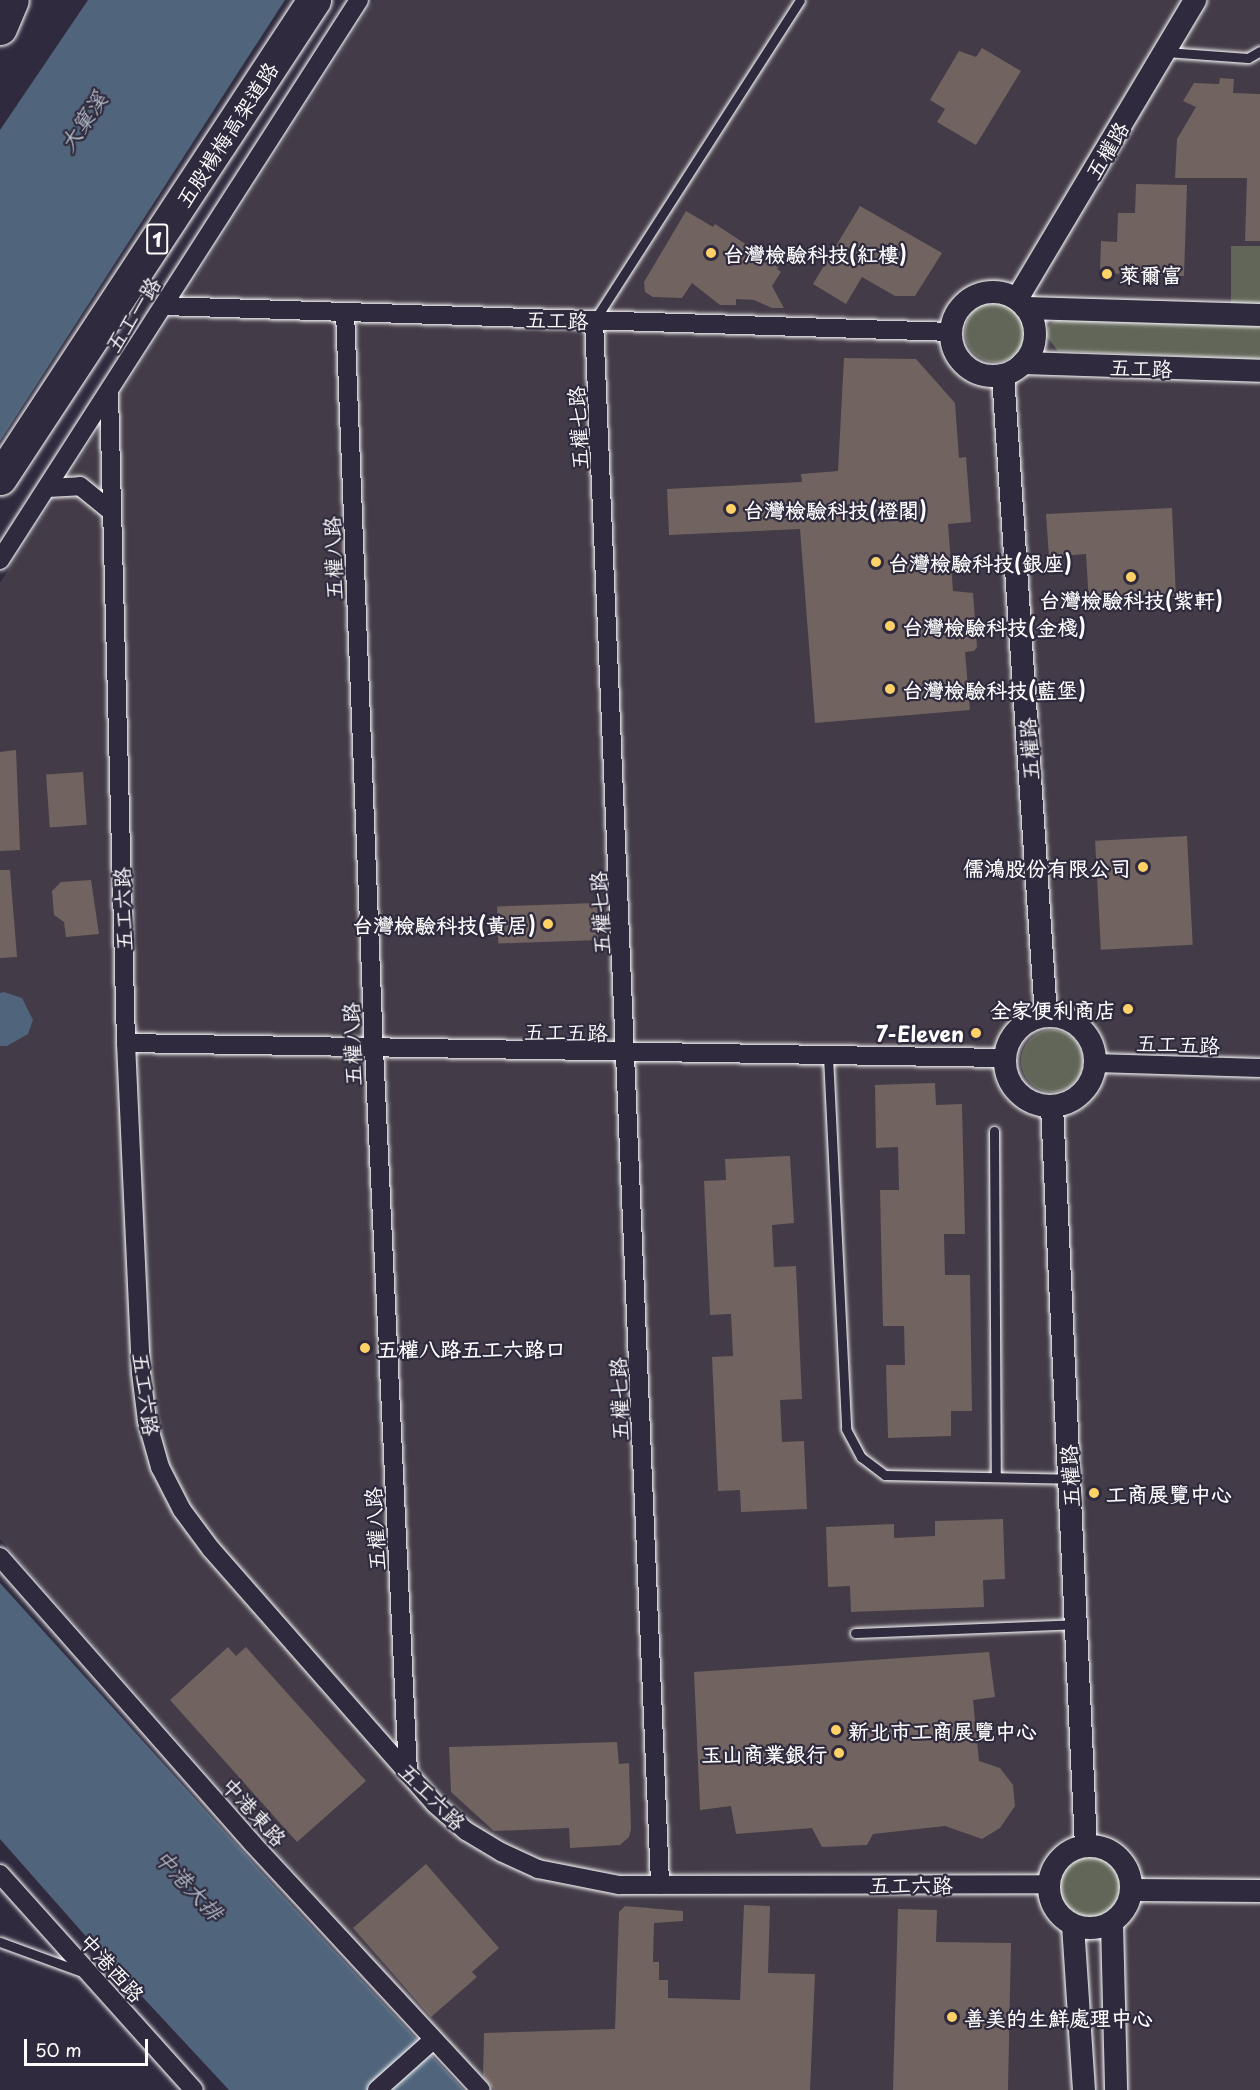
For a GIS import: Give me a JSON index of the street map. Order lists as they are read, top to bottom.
{
  "streets": {
    "highway": ["五股楊梅高架道路", "1"],
    "street": [
      "五權路",
      "五工一路",
      "五工路",
      "五權七路",
      "五權八路",
      "五工六路",
      "五工五路",
      "中港東路",
      "中港西路"
    ]
  },
  "crossings": [
    ["五權路", "五工路"],
    ["五權路", "五工六路"],
    ["五權路", "五工五路"],
    ["五工一路", "五工路"],
    ["五工一路", "五工六路"],
    ["五工路", "五權七路"],
    ["五工路", "五權八路"],
    ["五權七路", "五工六路"],
    ["五權七路", "五工五路"],
    ["五權八路", "五工六路"],
    ["五權八路", "五工五路"],
    ["五工六路", "五工五路"]
  ],
  "water": ["大窠溪", "中港大排"],
  "places": [
    "台灣檢驗科技(紅樓)",
    "萊爾富",
    "台灣檢驗科技(橙閣)",
    "台灣檢驗科技(銀座)",
    "台灣檢驗科技(紫軒)",
    "台灣檢驗科技(金棧)",
    "台灣檢驗科技(藍堡)",
    "儒鴻股份有限公司",
    "台灣檢驗科技(黃居)",
    "全家便利商店",
    "7-Eleven",
    "五權八路五工六路口",
    "工商展覽中心",
    "新北市工商展覽中心",
    "玉山商業銀行",
    "善美的生鮮處理中心"
  ],
  "scale_bar": "50 m"
}
